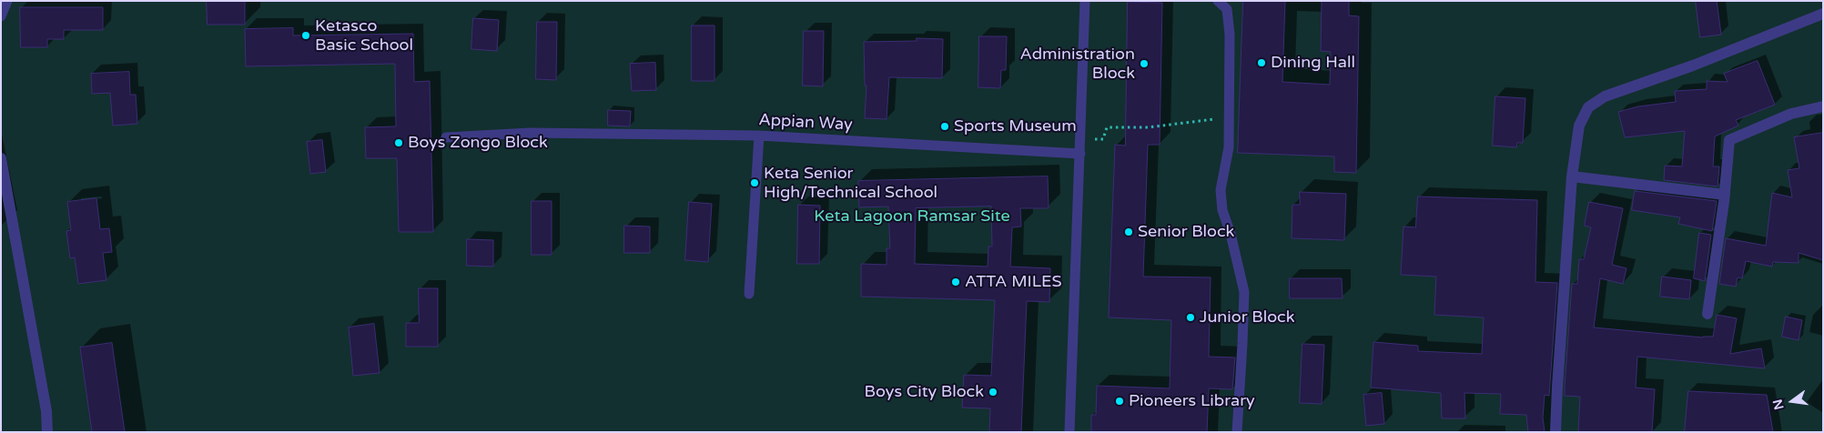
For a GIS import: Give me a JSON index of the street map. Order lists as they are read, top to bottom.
{
  "streets": {
    "lane": ["Appian Way"]
  },
  "parks": ["Keta Lagoon Ramsar Site"],
  "places": [
    "Ketasco Basic School",
    "Dining Hall",
    "Administration Block",
    "Sports Museum",
    "Boys Zongo Block",
    "Keta Senior High/Technical School",
    "Senior Block",
    "ATTA MILES",
    "Junior Block",
    "Boys City Block",
    "Pioneers Library"
  ],
  "north": "left"
}
